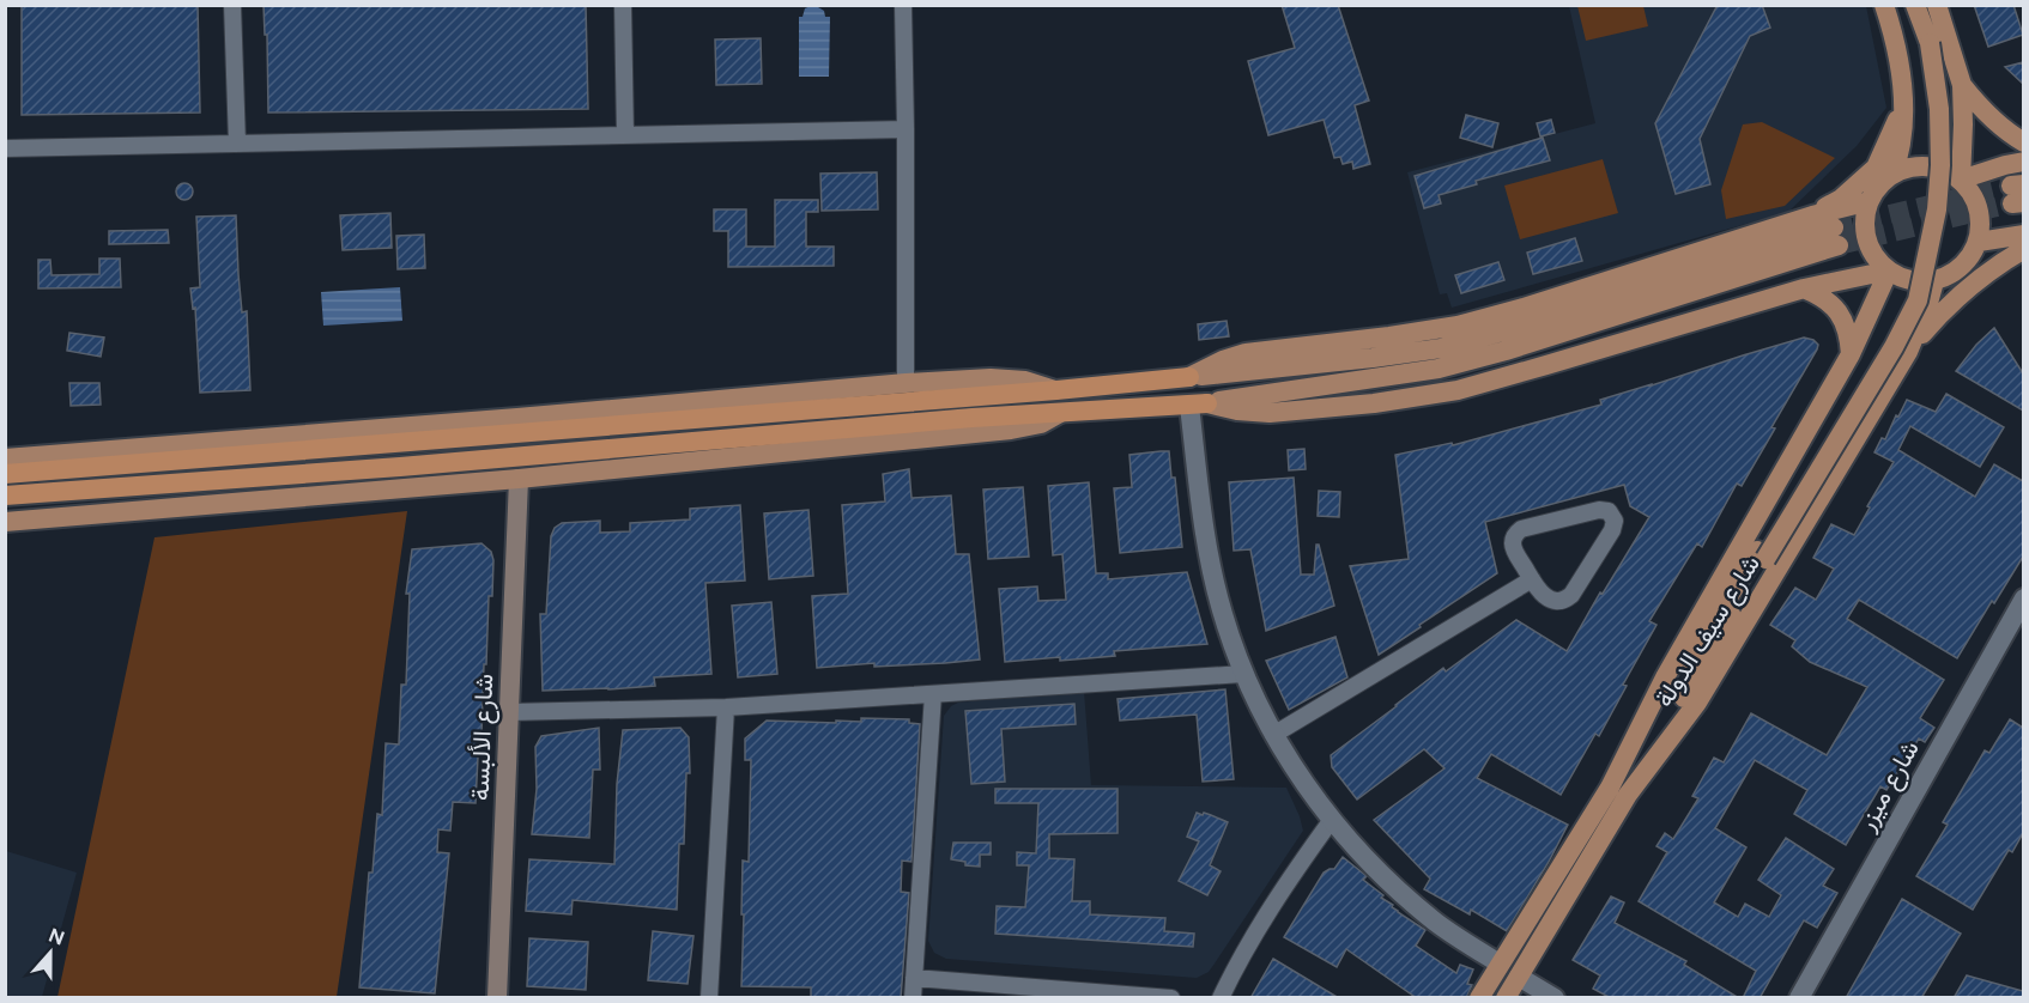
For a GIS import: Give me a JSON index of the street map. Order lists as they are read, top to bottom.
{
  "streets": {
    "main road": ["شارع سيف الدولة", "شارع الألبسة"],
    "street": ["شارع ميزر"]
  },
  "north": "top"
}
